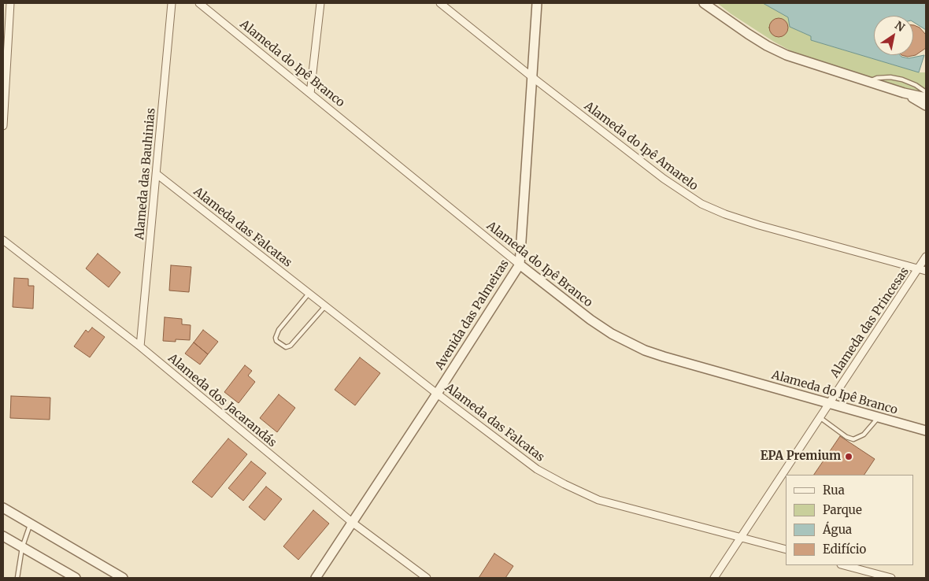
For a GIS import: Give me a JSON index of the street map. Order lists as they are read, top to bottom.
{
  "streets": {
    "street": [
      "Alameda do Ipê Branco",
      "Alameda do Ipê Amarelo",
      "Alameda das Bauhinias",
      "Alameda das Falcatas",
      "Avenida das Palmeiras",
      "Alameda das Princesas",
      "Alameda dos Jacarandás"
    ]
  },
  "crossings": [
    ["Alameda do Ipê Branco", "Avenida das Palmeiras"],
    ["Alameda do Ipê Branco", "Alameda das Princesas"],
    ["Alameda do Ipê Amarelo", "Avenida das Palmeiras"],
    ["Alameda do Ipê Amarelo", "Alameda das Princesas"],
    ["Alameda das Bauhinias", "Alameda das Falcatas"],
    ["Alameda das Bauhinias", "Alameda dos Jacarandás"],
    ["Alameda das Falcatas", "Avenida das Palmeiras"],
    ["Alameda das Falcatas", "Alameda das Princesas"],
    ["Avenida das Palmeiras", "Alameda dos Jacarandás"]
  ],
  "places": ["EPA Premium"],
  "legend": [
    "Rua",
    "Parque",
    "Água",
    "Edifício"
  ],
  "north": "top right"
}
